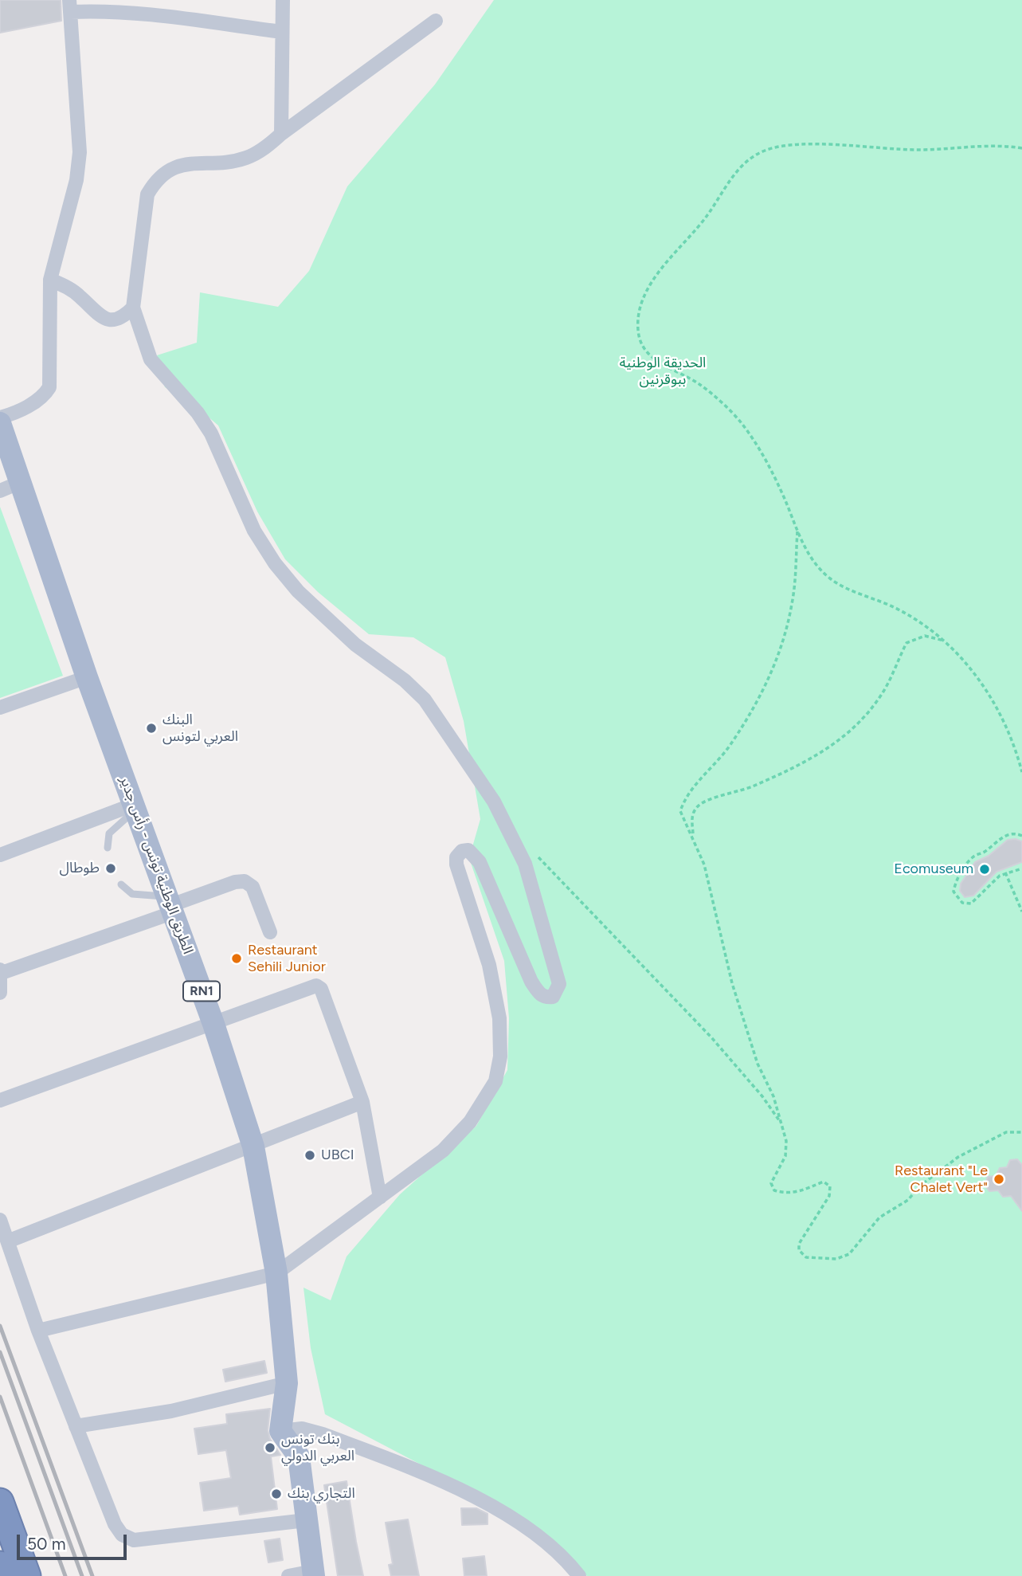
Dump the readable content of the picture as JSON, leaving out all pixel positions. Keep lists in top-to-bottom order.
{
  "streets": {
    "main road": ["الطريق الوطنية تونس - رأس جدير", "RN1"]
  },
  "parks": ["الحديقة الوطنية ببوقرنين"],
  "places": [
    "البنك العربي لتونس",
    "طوطال",
    "Ecomuseum",
    "Restaurant Sehili Junior",
    "UBCI",
    "Restaurant \"Le Chalet Vert\"",
    "بنك تونس العربي الدولي",
    "التجاري بنك"
  ],
  "scale_bar": "50 m"
}
